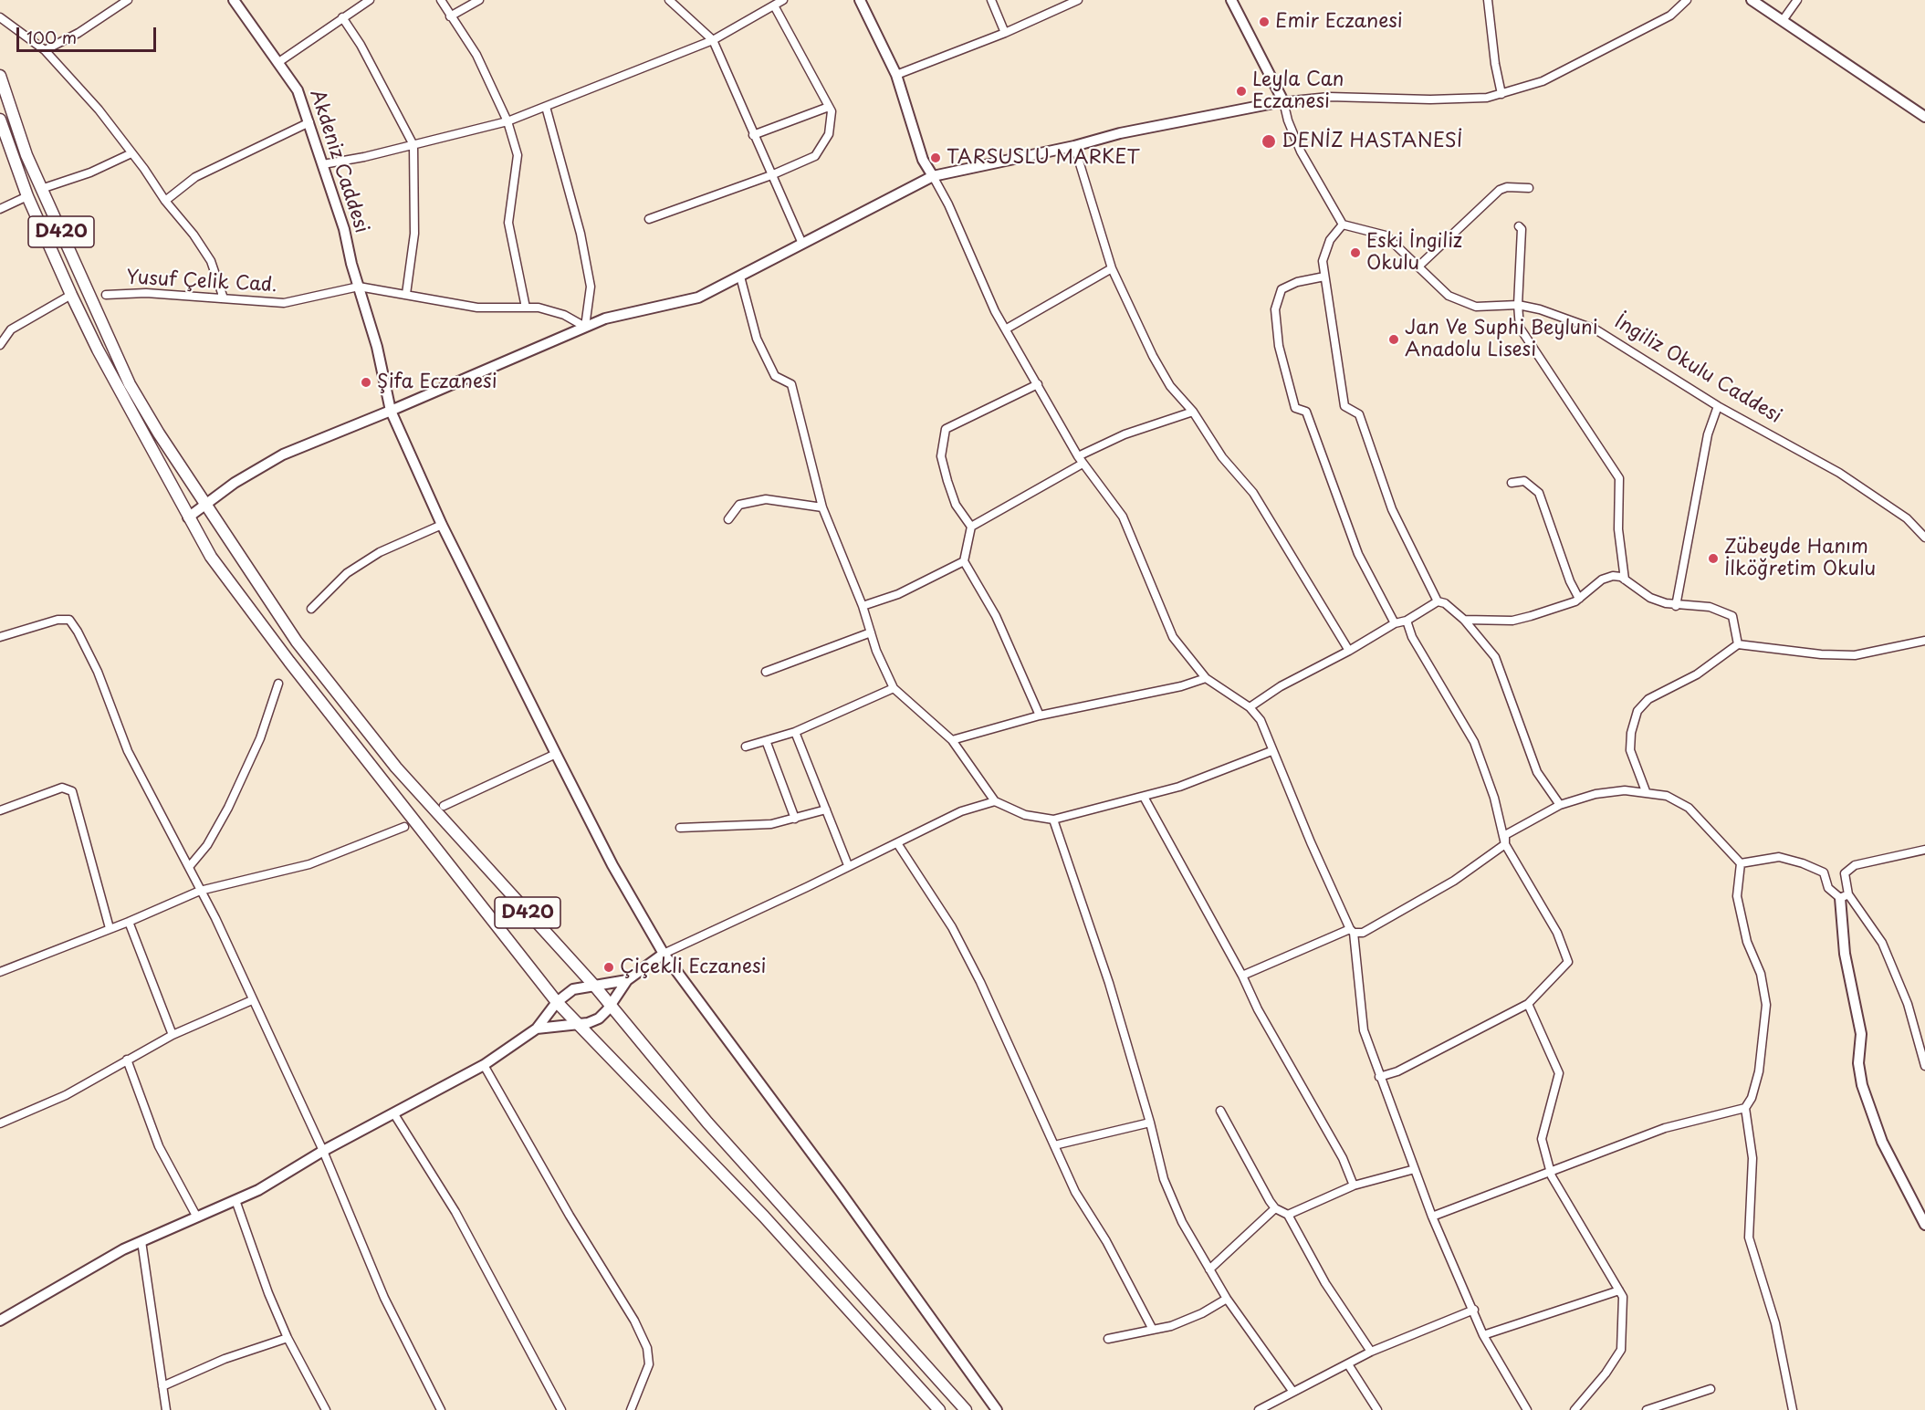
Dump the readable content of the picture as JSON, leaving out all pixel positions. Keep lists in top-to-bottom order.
{
  "streets": {
    "main road": ["Akdeniz Caddesi", "D420"],
    "street": ["Yusuf Çelik Cad.", "İngiliz Okulu Caddesi"]
  },
  "crossings": [
    ["Akdeniz Caddesi", "Yusuf Çelik Cad."]
  ],
  "places": [
    "Emir Eczanesi",
    "Leyla Can Eczanesi",
    "DENİZ HASTANESİ",
    "TARSUSLU MARKET",
    "Eski İngiliz Okulu",
    "Jan Ve Suphi Beyluni Anadolu Lisesi",
    "Şifa Eczanesi",
    "Zübeyde Hanım İlköğretim Okulu",
    "Çiçekli Eczanesi"
  ],
  "scale_bar": "100 m"
}
